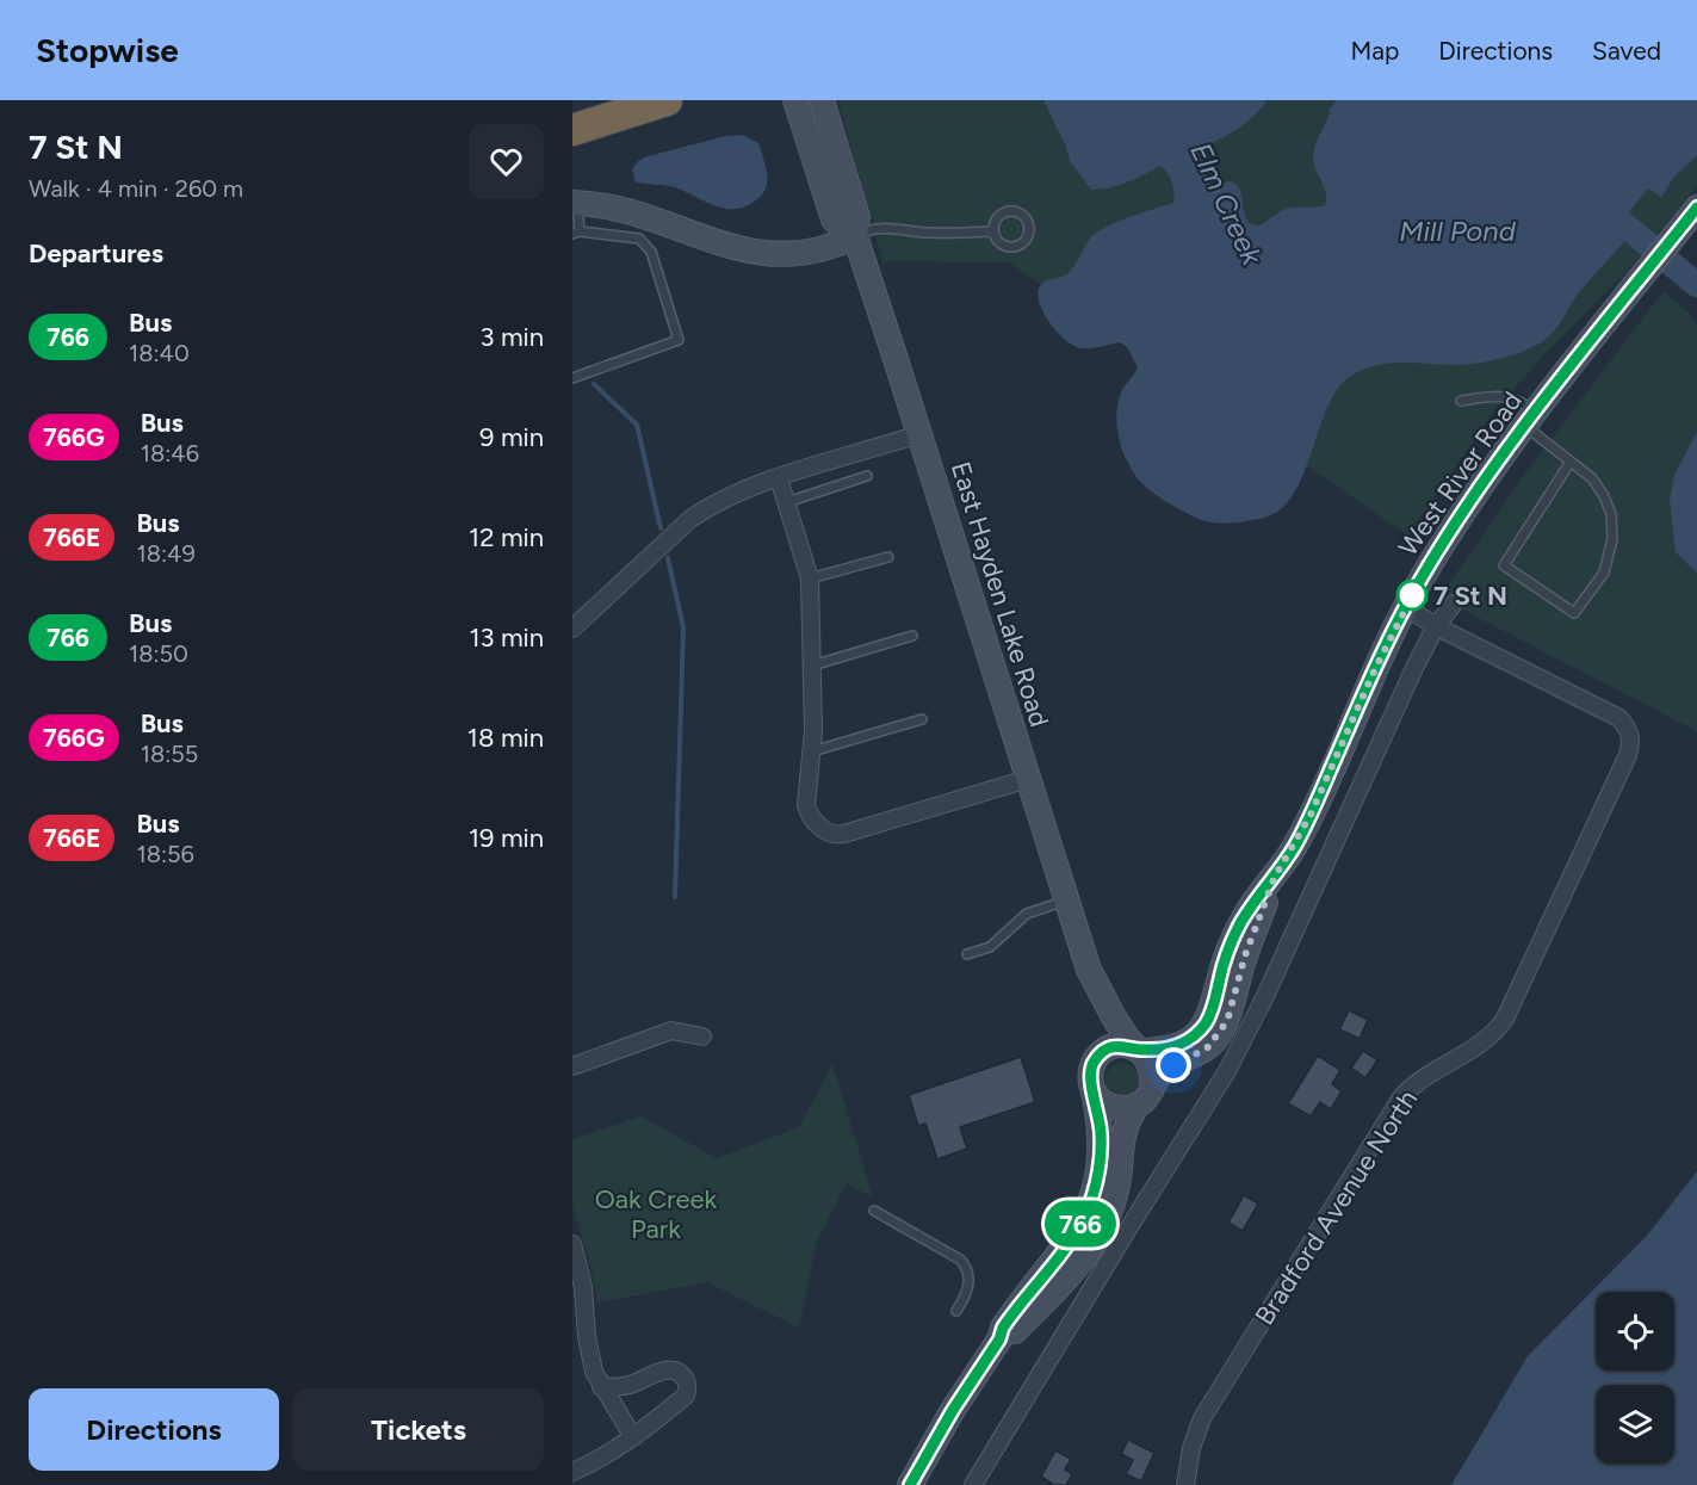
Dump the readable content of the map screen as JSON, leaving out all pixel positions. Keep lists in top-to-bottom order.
{
  "streets": {
    "main road": ["West River Road", "East Hayden Lake Road"],
    "street": ["Bradford Avenue North"]
  },
  "crossings": [
    ["West River Road", "East Hayden Lake Road"]
  ],
  "water": ["Elm Creek", "Mill Pond"],
  "parks": ["Oak Creek Park"],
  "places": ["7 St N"],
  "lines": ["bus line 766"],
  "page": {
    "header": "Stopwise",
    "nav": ["Map", "Directions", "Saved"],
    "heading": [
      ["7 St N", "Walk · 4 min · 260 m"],
      "Departures"
    ],
    "on_map": "766",
    "list": [
      {
        "mark": "766",
        "name": "Bus",
        "note": "18:40",
        "value": "3 min"
      },
      {
        "mark": "766G",
        "name": "Bus",
        "note": "18:46",
        "value": "9 min"
      },
      {
        "mark": "766E",
        "name": "Bus",
        "note": "18:49",
        "value": "12 min"
      },
      {
        "mark": "766",
        "name": "Bus",
        "note": "18:50",
        "value": "13 min"
      },
      {
        "mark": "766G",
        "name": "Bus",
        "note": "18:55",
        "value": "18 min"
      },
      {
        "mark": "766E",
        "name": "Bus",
        "note": "18:56",
        "value": "19 min"
      }
    ],
    "buttons": ["Directions", "Tickets"]
  }
}
